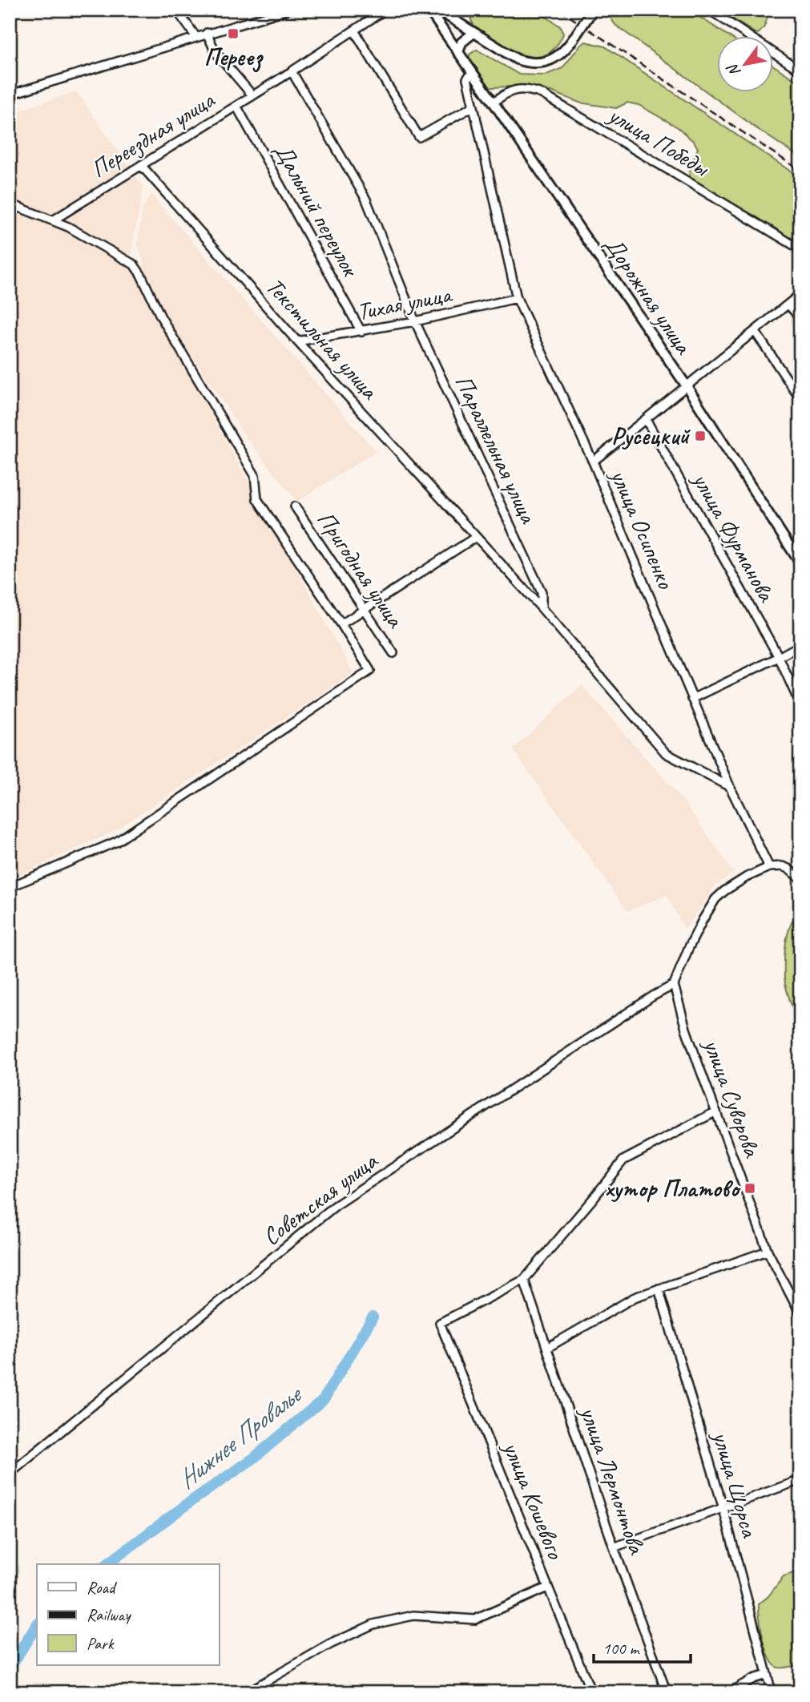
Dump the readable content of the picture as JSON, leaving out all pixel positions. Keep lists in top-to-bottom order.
{
  "streets": {
    "main road": ["Дорожная улица"],
    "street": [
      "Переездная улица",
      "улица Победы",
      "Дальний переулок",
      "Тихая улица",
      "Текстильная улица",
      "Параллельная улица",
      "улица Осипенко",
      "улица Фурманова",
      "Пригодная улица",
      "улица Суворова",
      "Советская улица",
      "улица Лермонтова",
      "улица Щорса",
      "улица Кошевого"
    ]
  },
  "crossings": [
    ["Переездная улица", "Дальний переулок"],
    ["Переездная улица", "Текстильная улица"],
    ["Переездная улица", "Параллельная улица"],
    ["улица Победы", "Дорожная улица"],
    ["Дальний переулок", "Тихая улица"],
    ["Дорожная улица", "улица Осипенко"],
    ["Тихая улица", "Текстильная улица"],
    ["Тихая улица", "Параллельная улица"],
    ["Тихая улица", "улица Осипенко"],
    ["Текстильная улица", "Параллельная улица"],
    ["Параллельная улица", "улица Осипенко"],
    ["улица Суворова", "Советская улица"],
    ["улица Лермонтова", "улица Кошевого"]
  ],
  "water": ["Нижнее Провалье"],
  "places": {
    "transit": ["Переез", "Русецкий", "хутор Платово"]
  },
  "legend": ["Road", "Railway", "Park"],
  "scale_bar": "100 m",
  "north": "bottom left"
}
